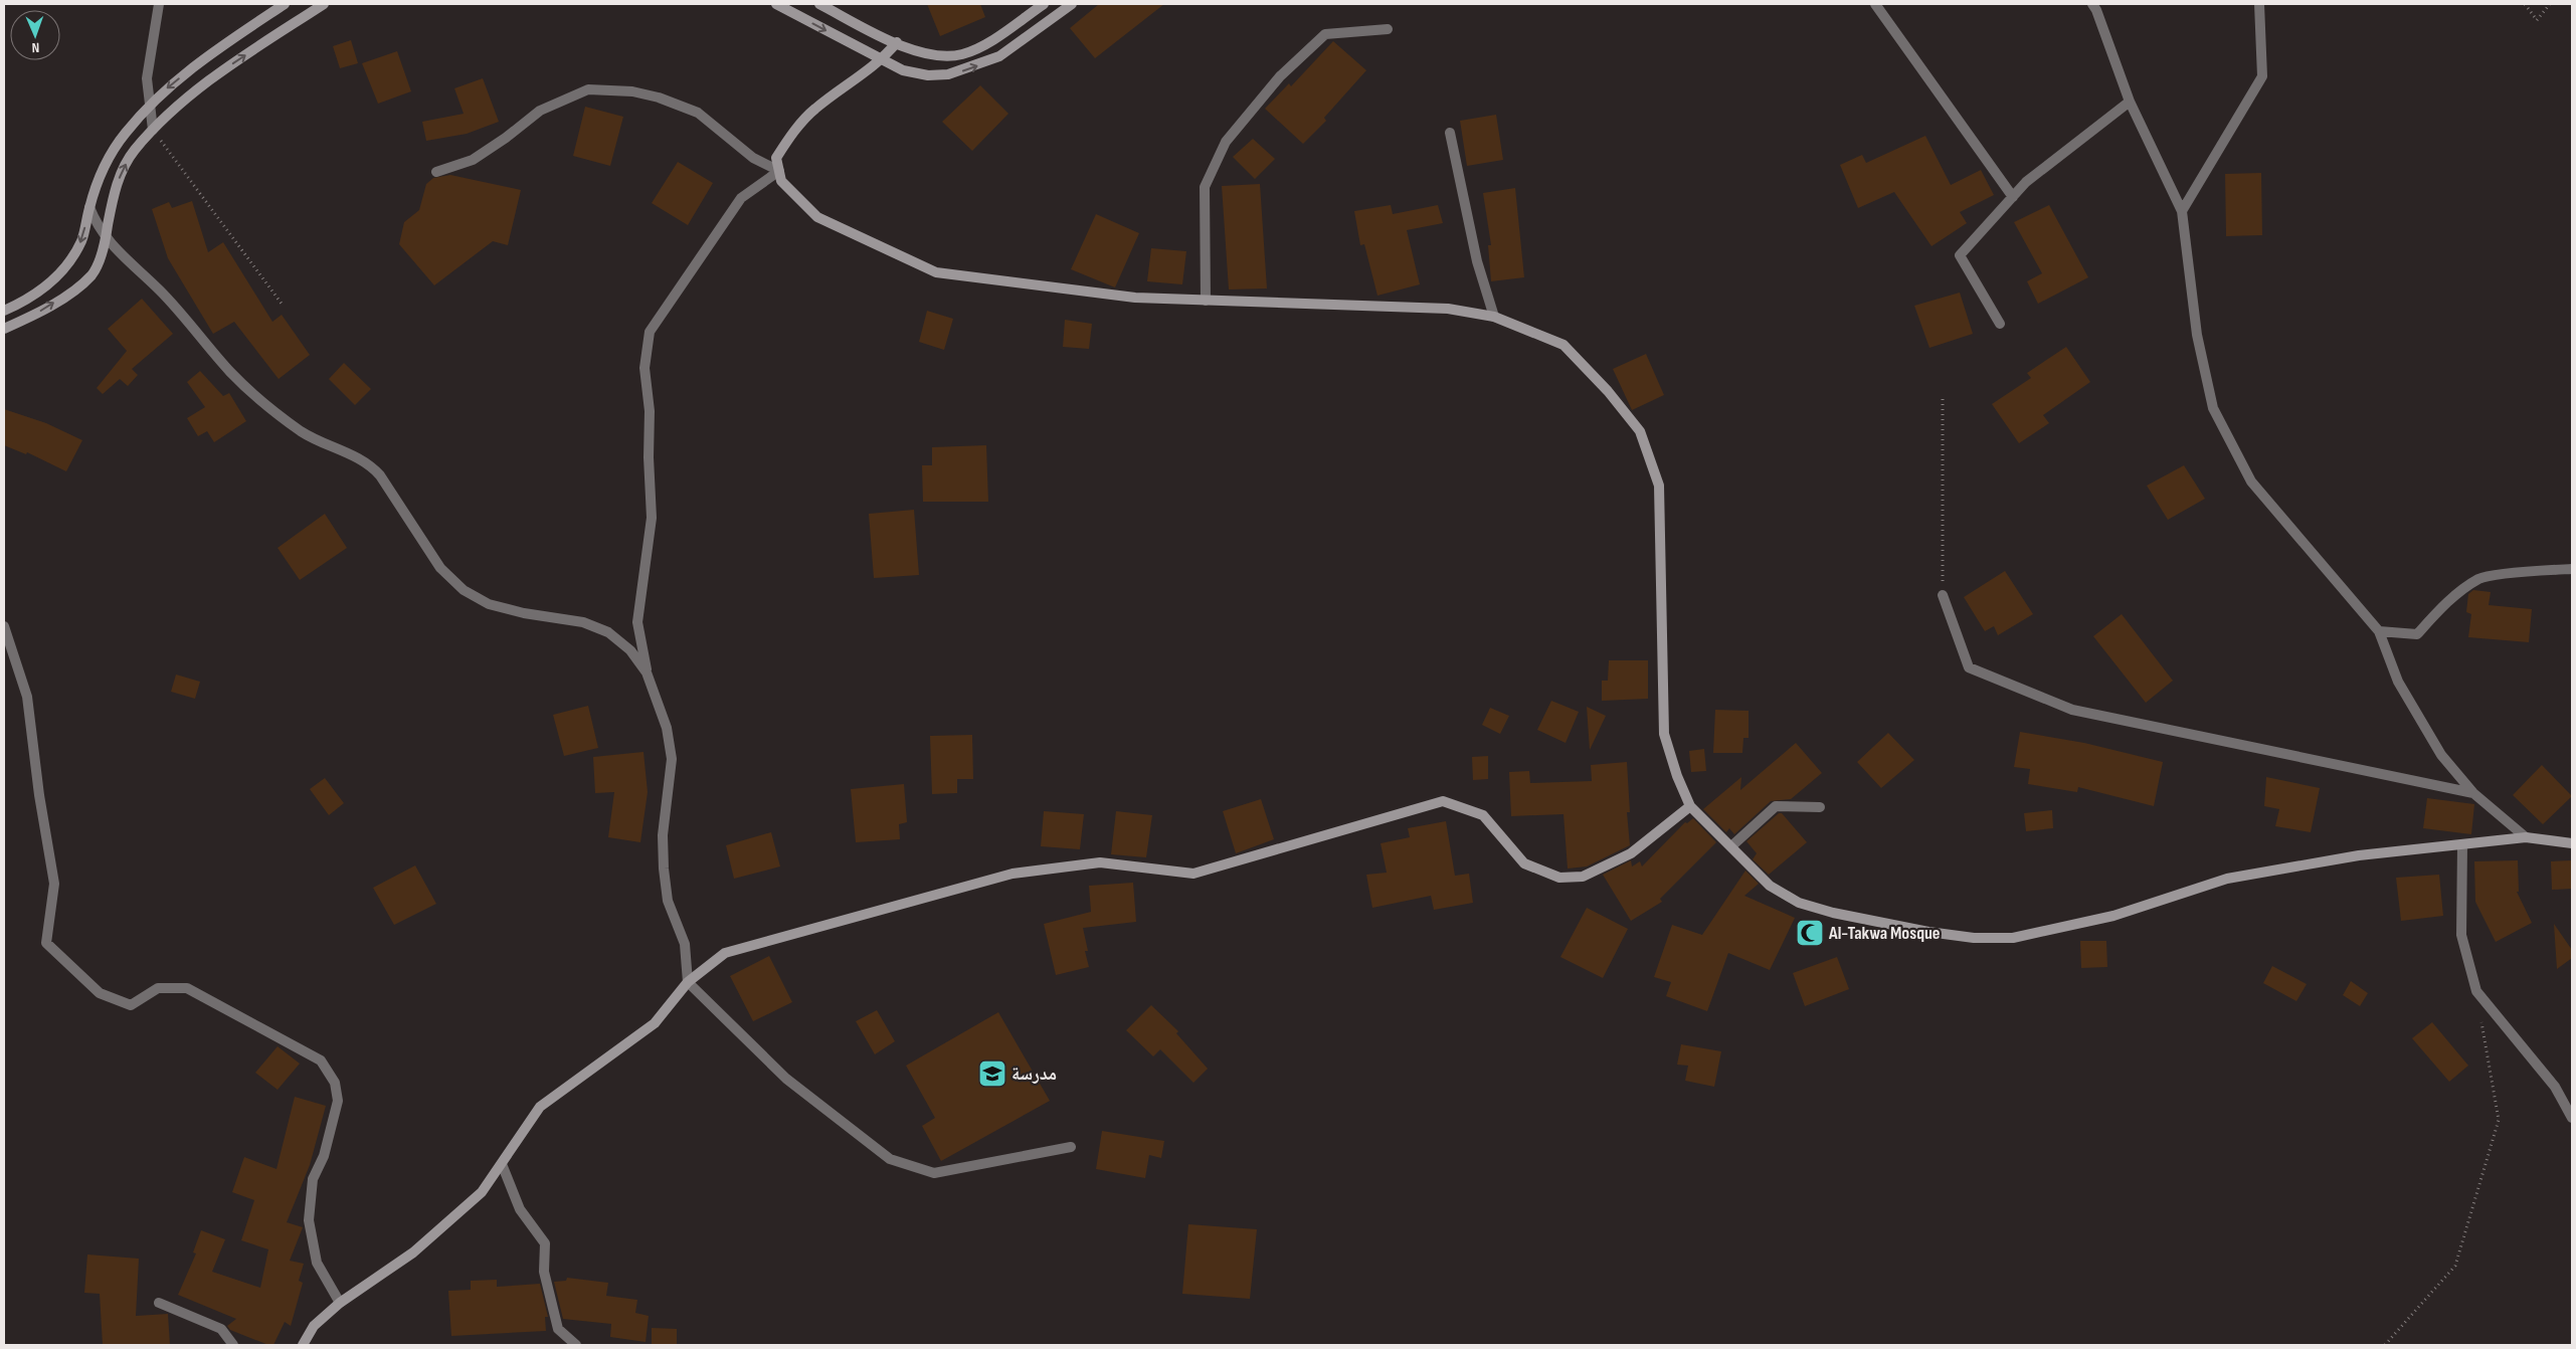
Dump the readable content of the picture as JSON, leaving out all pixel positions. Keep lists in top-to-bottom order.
{
  "places": {
    "mosque": ["Al-Takwa Mosque"],
    "school or university": ["مدرسة"]
  },
  "north": "bottom"
}
